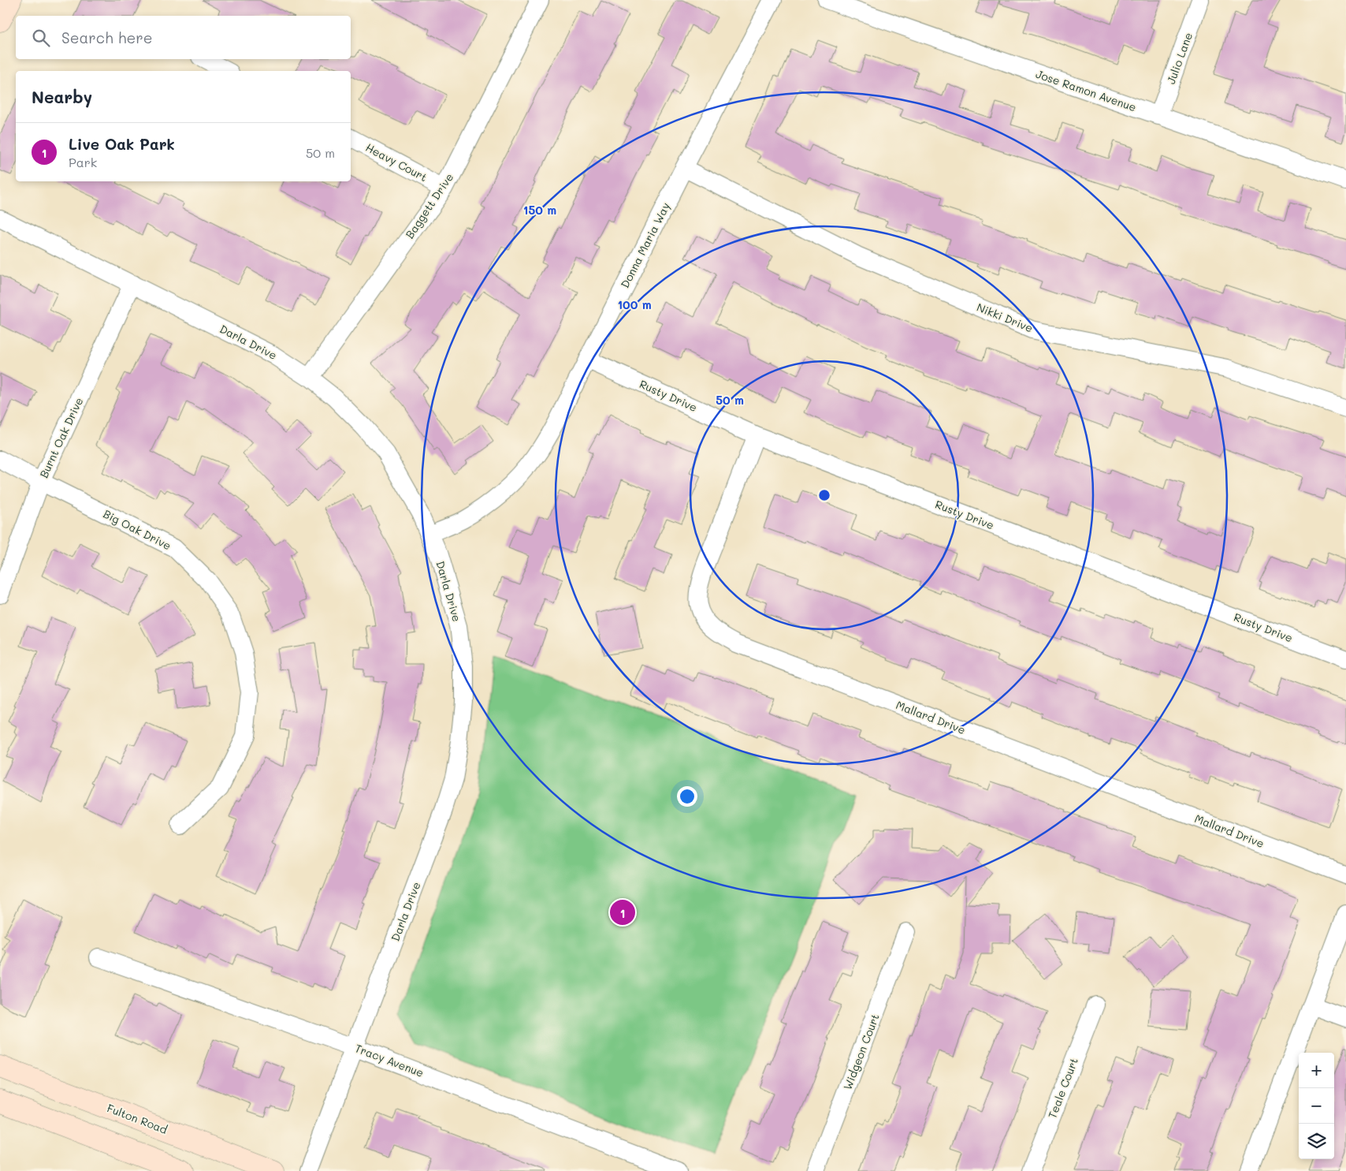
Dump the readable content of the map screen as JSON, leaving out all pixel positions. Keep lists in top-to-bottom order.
{
  "streets": {
    "main road": ["Fulton Road"],
    "street": [
      "Julio Lane",
      "Jose Ramon Avenue",
      "Heavy Court",
      "Baggett Drive",
      "Donna Maria Way",
      "Nikki Drive",
      "Darla Drive",
      "Rusty Drive",
      "Burnt Oak Drive",
      "Big Oak Drive",
      "Mallard Drive",
      "Widgeon Court",
      "Tracy Avenue",
      "Teale Court"
    ]
  },
  "crossings": [
    ["Julio Lane", "Jose Ramon Avenue"],
    ["Heavy Court", "Baggett Drive"],
    ["Baggett Drive", "Darla Drive"],
    ["Donna Maria Way", "Nikki Drive"],
    ["Donna Maria Way", "Darla Drive"],
    ["Donna Maria Way", "Rusty Drive"],
    ["Darla Drive", "Burnt Oak Drive"],
    ["Darla Drive", "Tracy Avenue"],
    ["Rusty Drive", "Mallard Drive"],
    ["Burnt Oak Drive", "Big Oak Drive"]
  ],
  "page": {
    "search": "Search here",
    "heading": "Nearby",
    "list": [
      {
        "mark": "1",
        "name": "Live Oak Park",
        "note": "Park",
        "value": "50 m"
      }
    ],
    "pins": "1",
    "map_buttons": ["+", "−"]
  },
  "rings": ["150 m", "100 m", "50 m"]
}
